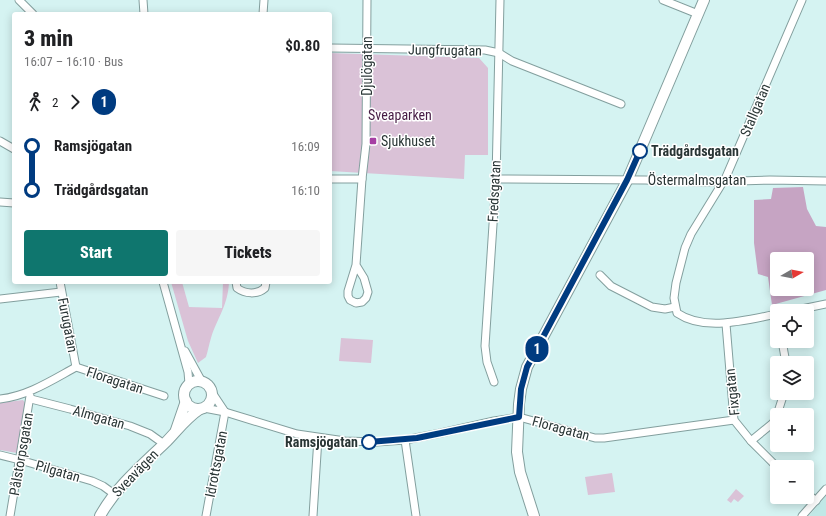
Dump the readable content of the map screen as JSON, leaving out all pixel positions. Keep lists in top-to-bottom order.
{
  "streets": {
    "street": [
      "Jungfrugatan",
      "Djulögatan",
      "Stallgatan",
      "Östermalmsgatan",
      "Fredsgatan",
      "Furugatan",
      "Floragatan",
      "Fixgatan",
      "Almgatan",
      "Pålstorpsgatan",
      "Idrottsgatan",
      "Pilgatan",
      "Sveavägen"
    ]
  },
  "crossings": [
    ["Jungfrugatan", "Djulögatan"],
    ["Jungfrugatan", "Fredsgatan"],
    ["Stallgatan", "Östermalmsgatan"],
    ["Östermalmsgatan", "Fredsgatan"],
    ["Furugatan", "Floragatan"],
    ["Floragatan", "Fixgatan"],
    ["Floragatan", "Almgatan"],
    ["Floragatan", "Pålstorpsgatan"],
    ["Floragatan", "Idrottsgatan"],
    ["Floragatan", "Sveavägen"],
    ["Almgatan", "Pålstorpsgatan"],
    ["Almgatan", "Sveavägen"],
    ["Pålstorpsgatan", "Pilgatan"],
    ["Pilgatan", "Sveavägen"]
  ],
  "parks": ["Sveaparken"],
  "places": {
    "transit": ["Sjukhuset"],
    "other": ["Trädgårdsgatan", "Ramsjögatan"]
  },
  "lines": ["bus line 1"],
  "north": "right",
  "page": {
    "on_map": "1",
    "heading": ["3 min", "16:07 – 16:10 · Bus", "$0.80"],
    "legs": ["2", "1"],
    "list": [
      {
        "name": "Ramsjögatan",
        "value": "16:09"
      },
      {
        "name": "Trädgårdsgatan",
        "value": "16:10"
      }
    ],
    "buttons": ["Start", "Tickets"],
    "map_buttons": ["+", "−"]
  }
}
